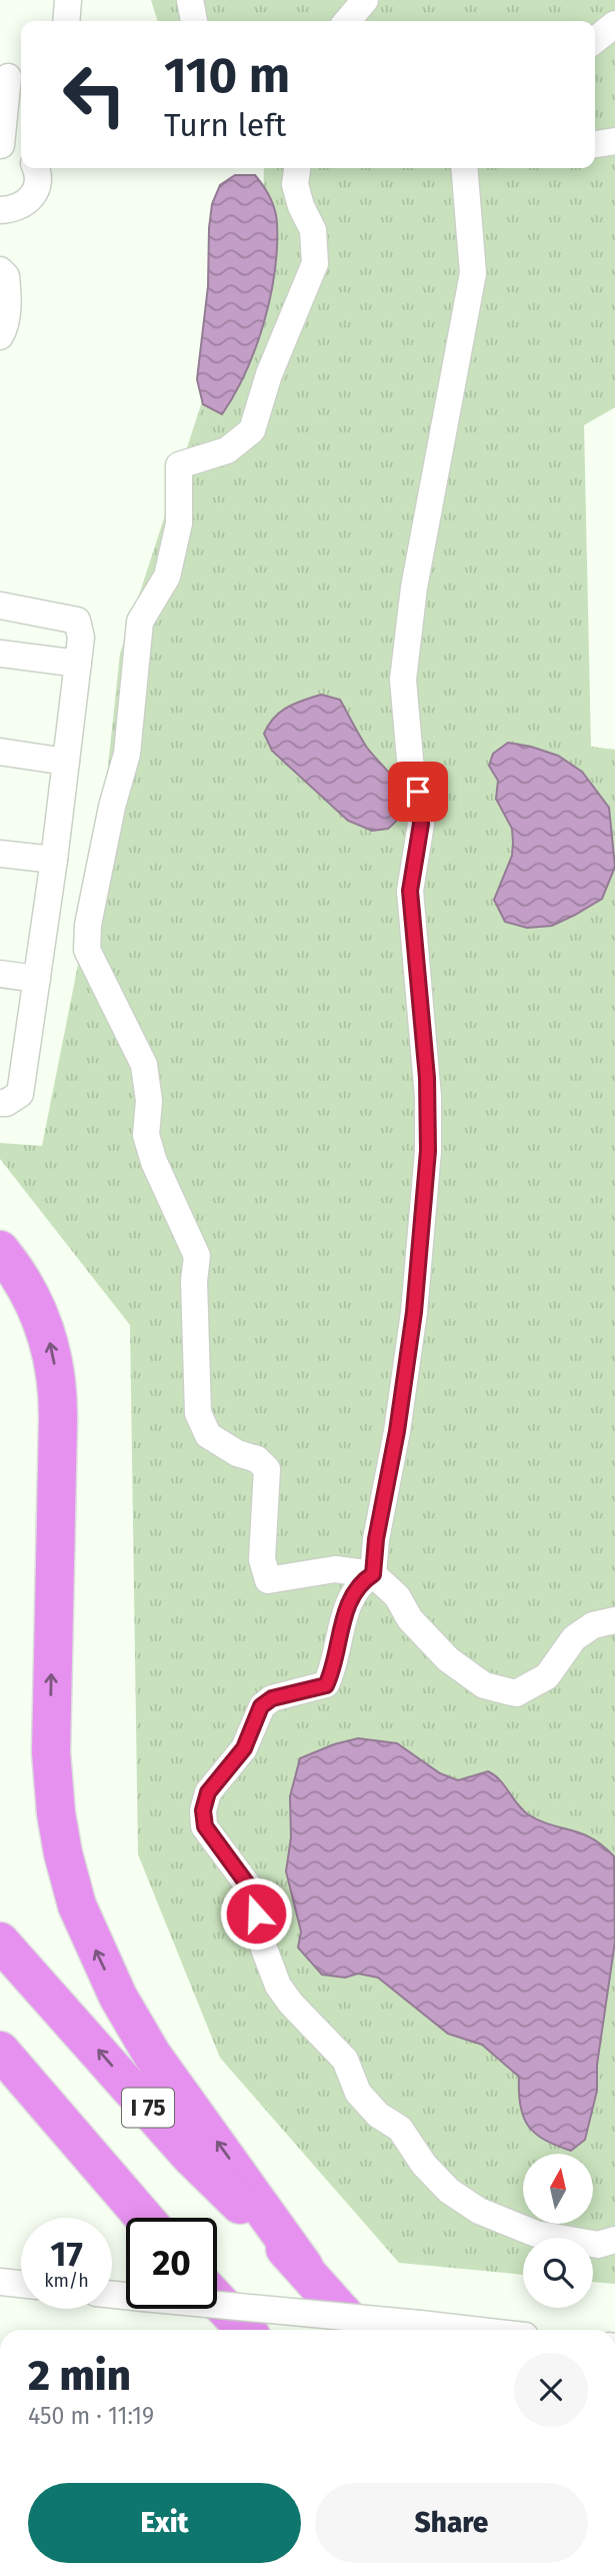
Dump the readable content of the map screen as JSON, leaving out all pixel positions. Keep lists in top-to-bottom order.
{
  "streets": {
    "highway": ["I 75"]
  },
  "north": "top",
  "page": {
    "turn": ["110 m", "Turn left"],
    "speed": "17 km/h",
    "limit": "20",
    "heading": ["2 min", "450 m · 11:19"],
    "buttons": ["Exit", "Share"]
  }
}
